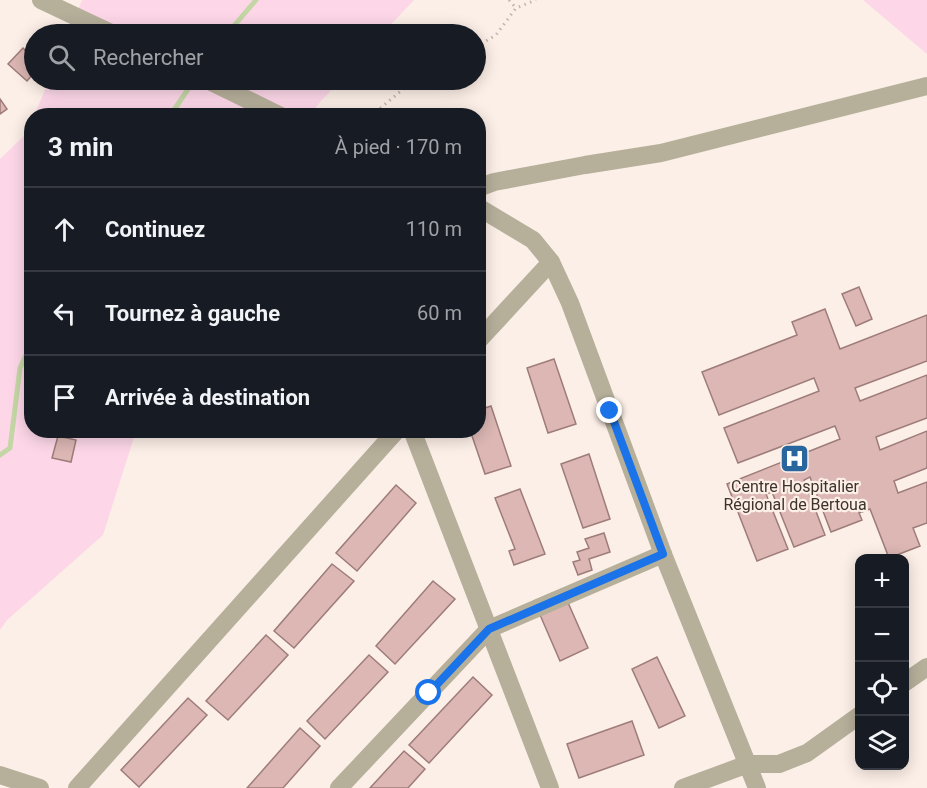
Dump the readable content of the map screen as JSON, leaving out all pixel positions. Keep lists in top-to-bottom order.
{
  "places": {
    "hospital": ["Centre Hospitalier Régional de Bertoua"]
  },
  "page": {
    "search": "Rechercher",
    "heading": ["3 min", "À pied · 170 m"],
    "list": [
      ["Continuez", "110 m"],
      ["Tournez à gauche", "60 m"],
      "Arrivée à destination"
    ],
    "map_buttons": ["+", "−"]
  }
}
